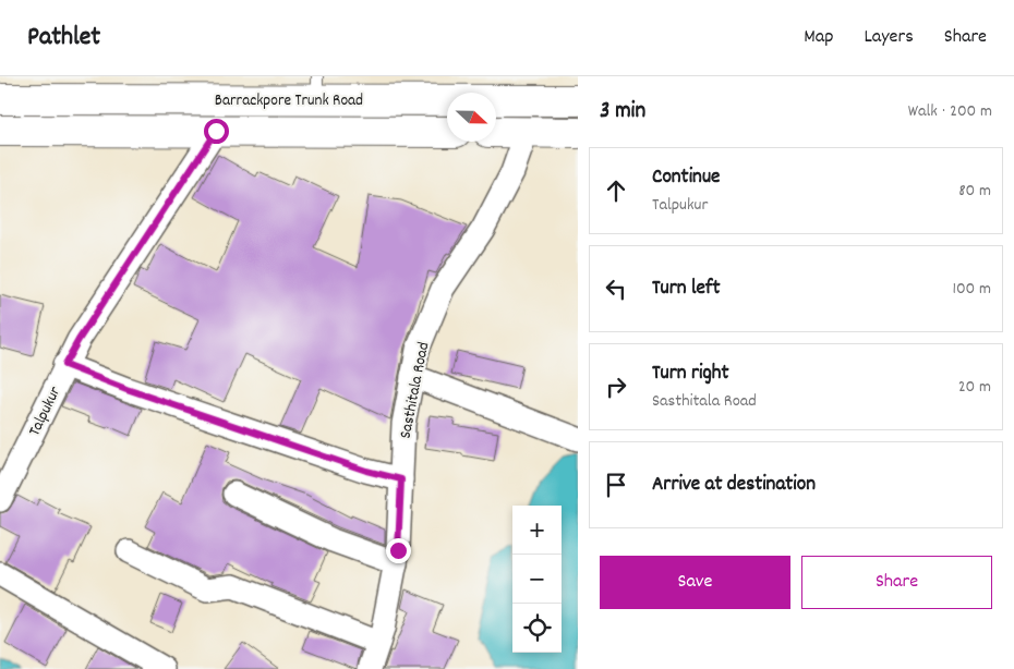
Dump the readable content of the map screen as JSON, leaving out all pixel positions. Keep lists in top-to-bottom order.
{
  "streets": {
    "main road": ["Barrackpore Trunk Road"],
    "street": ["Sasthitala Road", "Talpukur"]
  },
  "crossings": [
    ["Barrackpore Trunk Road", "Talpukur"]
  ],
  "north": "right",
  "page": {
    "header": "Pathlet",
    "nav": ["Map", "Layers", "Share"],
    "heading": ["3 min", "Walk · 200 m"],
    "list": [
      ["Continue", "Talpukur", "80 m"],
      ["Turn left", "100 m"],
      ["Turn right", "Sasthitala Road", "20 m"],
      "Arrive at destination"
    ],
    "map_buttons": ["+", "−"],
    "buttons": ["Save", "Share"]
  }
}
